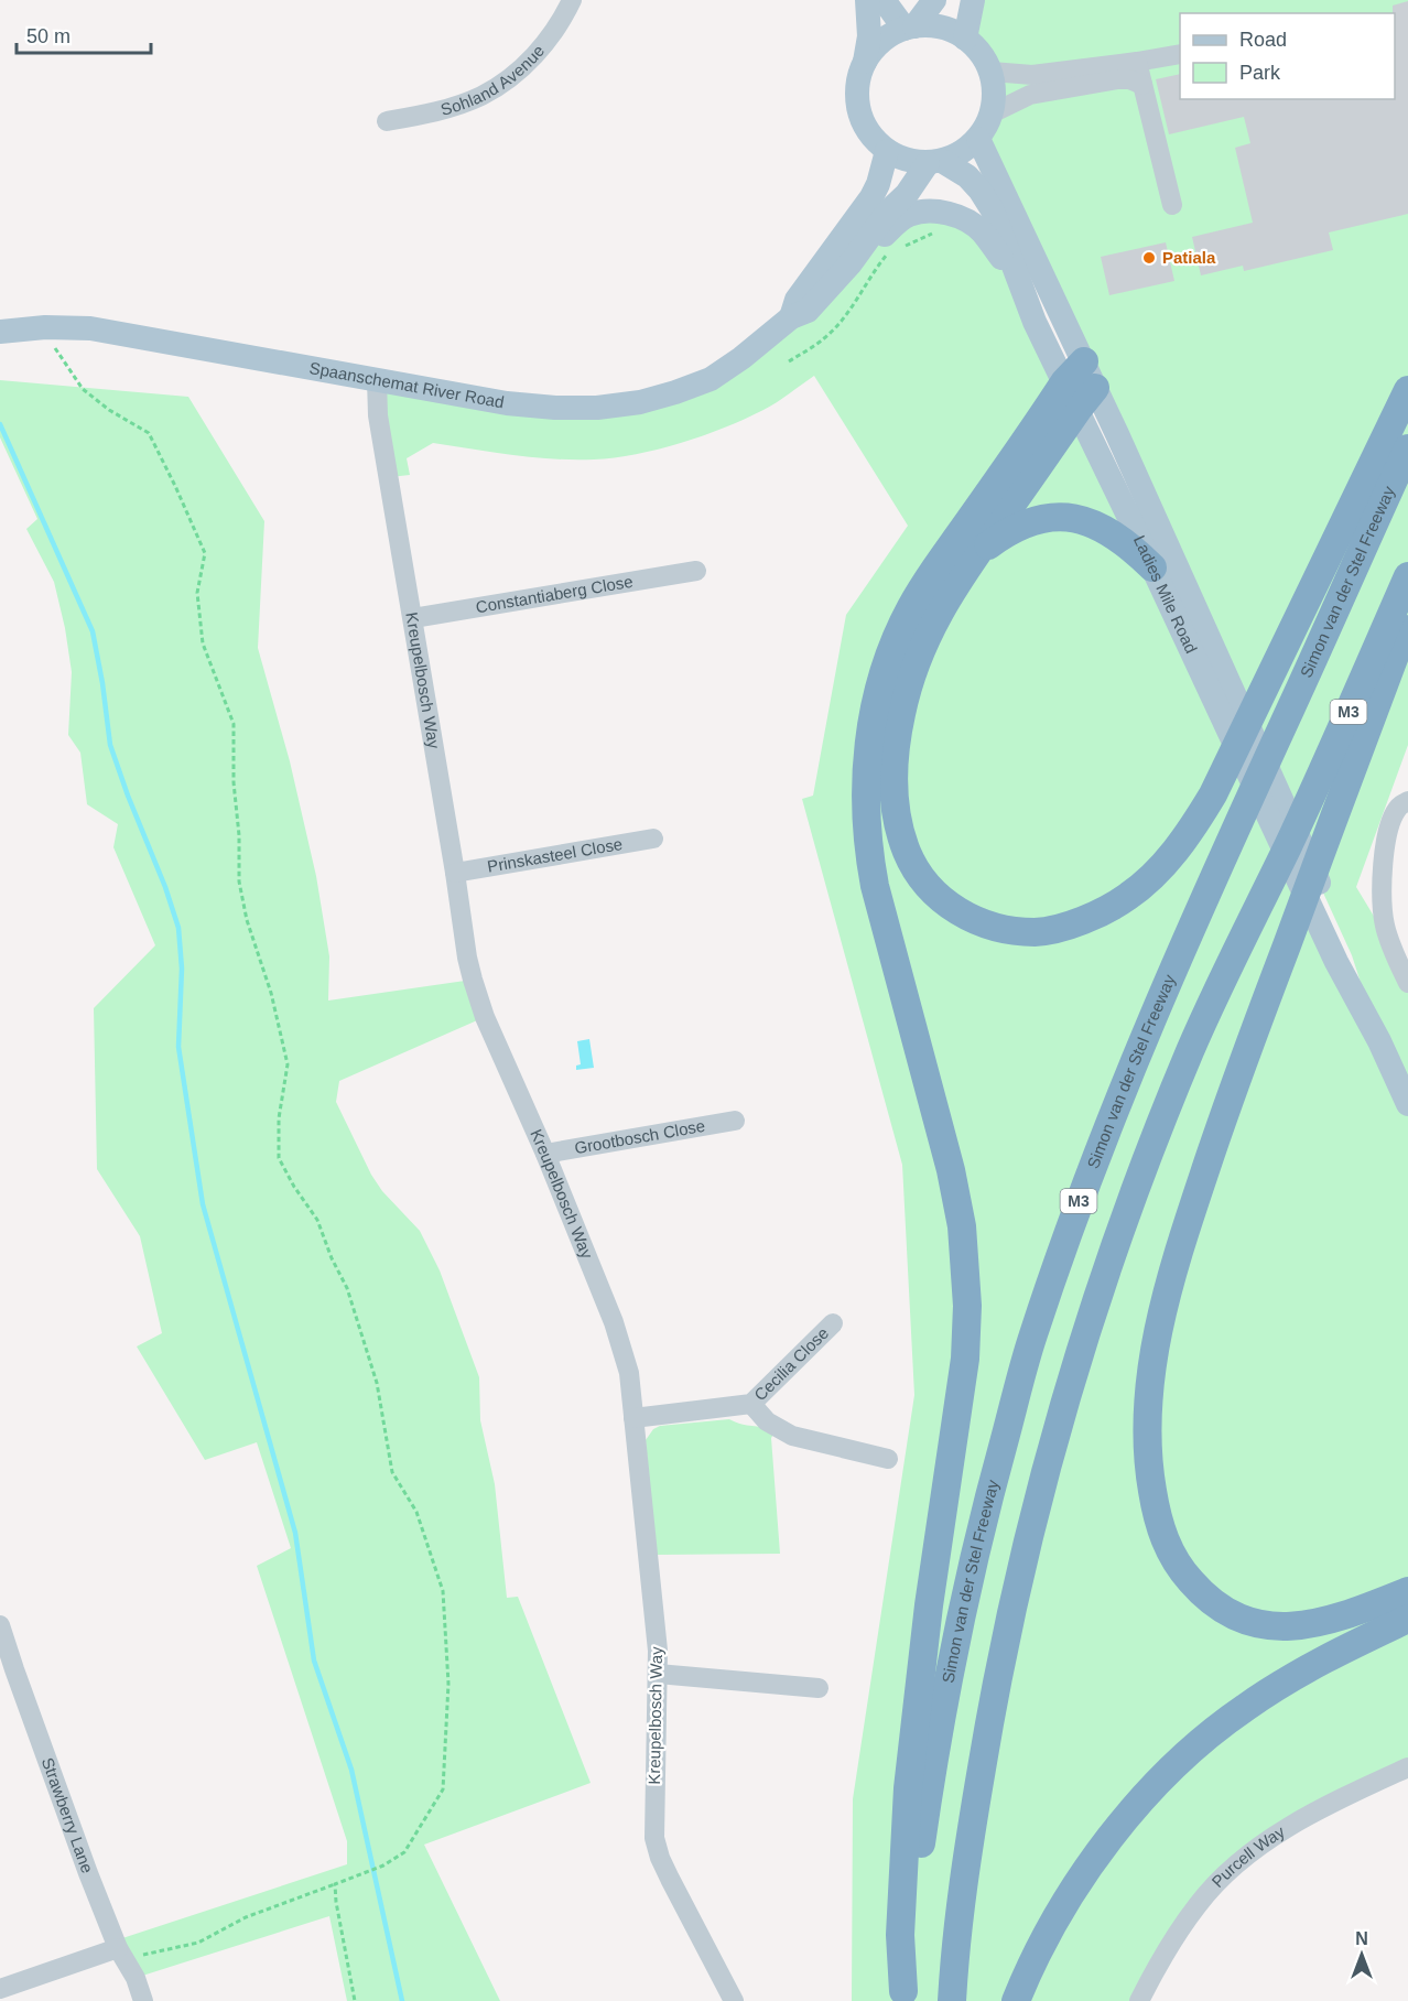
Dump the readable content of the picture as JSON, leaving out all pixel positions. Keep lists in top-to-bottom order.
{
  "streets": {
    "highway": ["Simon van der Stel Freeway", "M3"],
    "main road": ["Spaanschemat River Road", "Ladies Mile Road"],
    "street": [
      "Sohland Avenue",
      "Constantiaberg Close",
      "Kreupelbosch Way",
      "Prinskasteel Close",
      "Grootbosch Close",
      "Cecilia Close",
      "Strawberry Lane",
      "Purcell Way"
    ]
  },
  "crossings": [
    ["Spaanschemat River Road", "Ladies Mile Road"],
    ["Spaanschemat River Road", "Kreupelbosch Way"],
    ["Constantiaberg Close", "Kreupelbosch Way"],
    ["Kreupelbosch Way", "Prinskasteel Close"],
    ["Kreupelbosch Way", "Grootbosch Close"],
    ["Kreupelbosch Way", "Cecilia Close"]
  ],
  "places": ["Patiala"],
  "legend": ["Road", "Park"],
  "scale_bar": "50 m",
  "north": "top"
}
